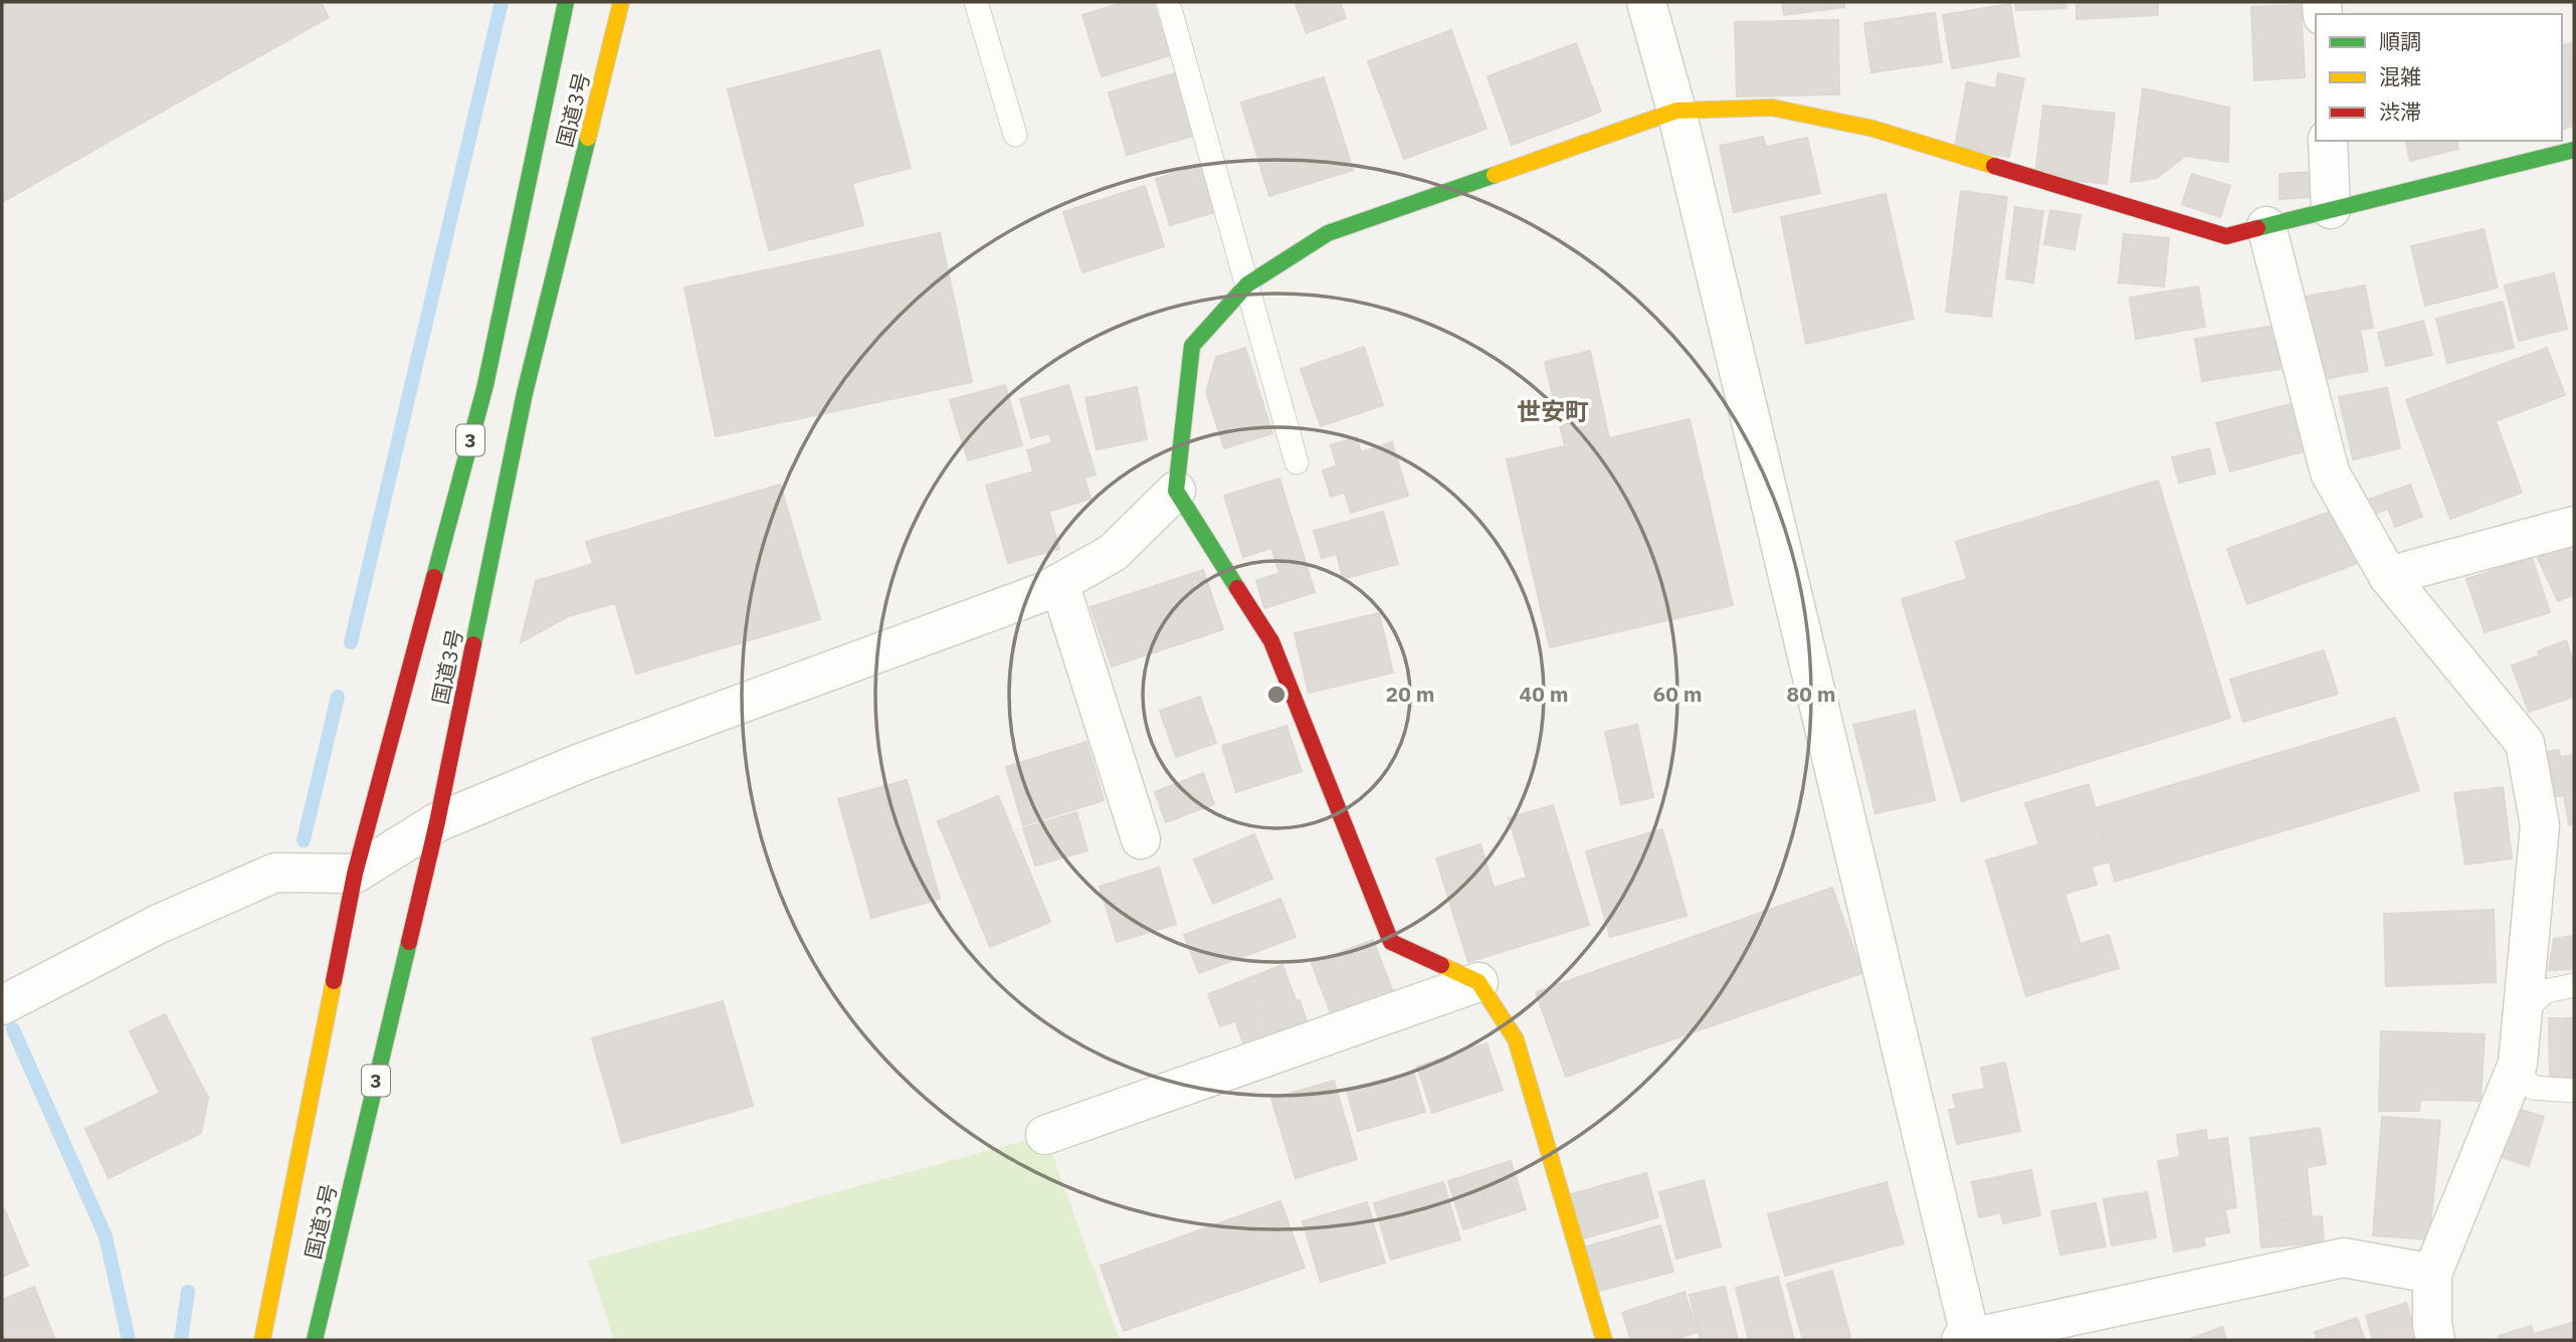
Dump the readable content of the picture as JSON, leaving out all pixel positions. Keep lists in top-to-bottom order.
{
  "streets": {
    "main road": ["国道3号", "3"]
  },
  "districts": ["世安町"],
  "legend": ["順調", "混雑", "渋滞"],
  "rings": [
    "20 m",
    "40 m",
    "60 m",
    "80 m"
  ]
}
